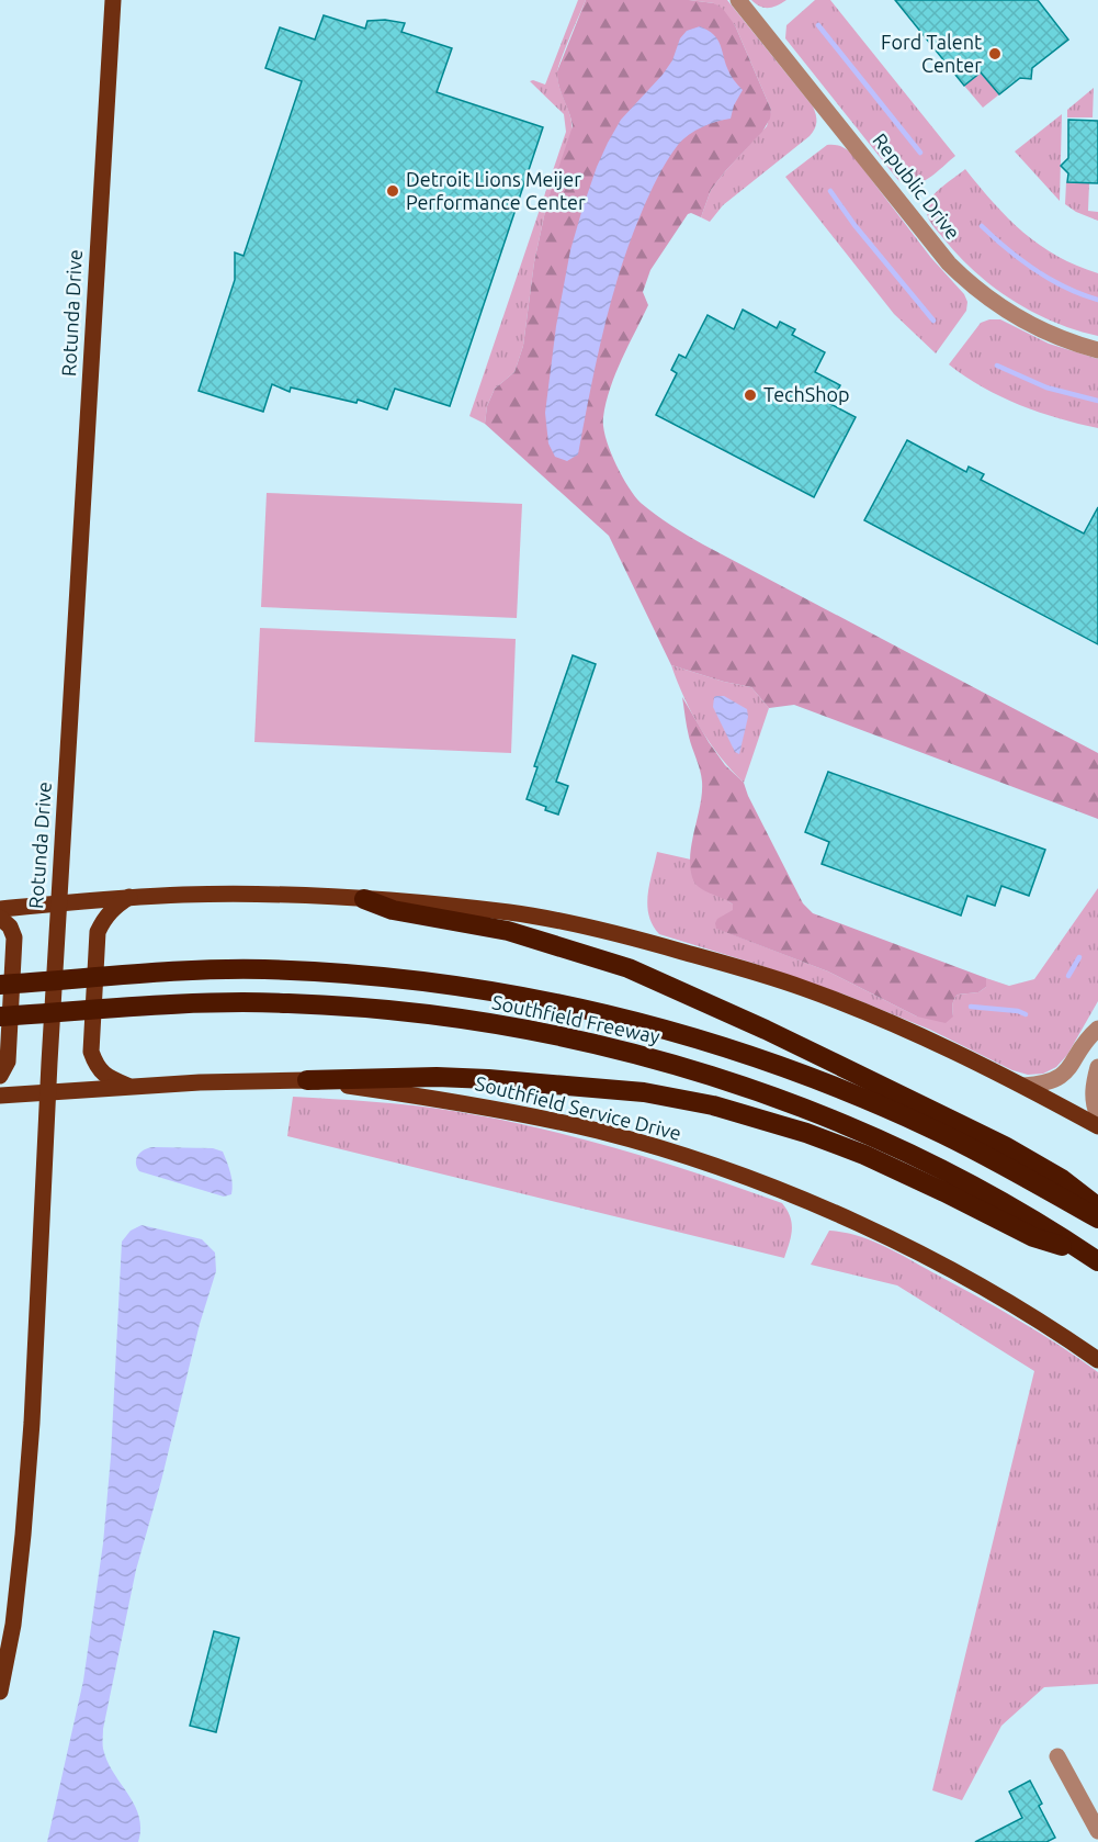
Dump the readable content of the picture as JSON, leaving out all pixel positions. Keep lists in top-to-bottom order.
{
  "streets": {
    "highway": ["Southfield Freeway"],
    "main road": ["Rotunda Drive", "Southfield Service Drive"],
    "street": ["Republic Drive"]
  },
  "crossings": [
    ["Rotunda Drive", "Southfield Service Drive"]
  ],
  "places": ["Ford Talent Center", "Detroit Lions Meijer Performance Center", "TechShop"]
}
